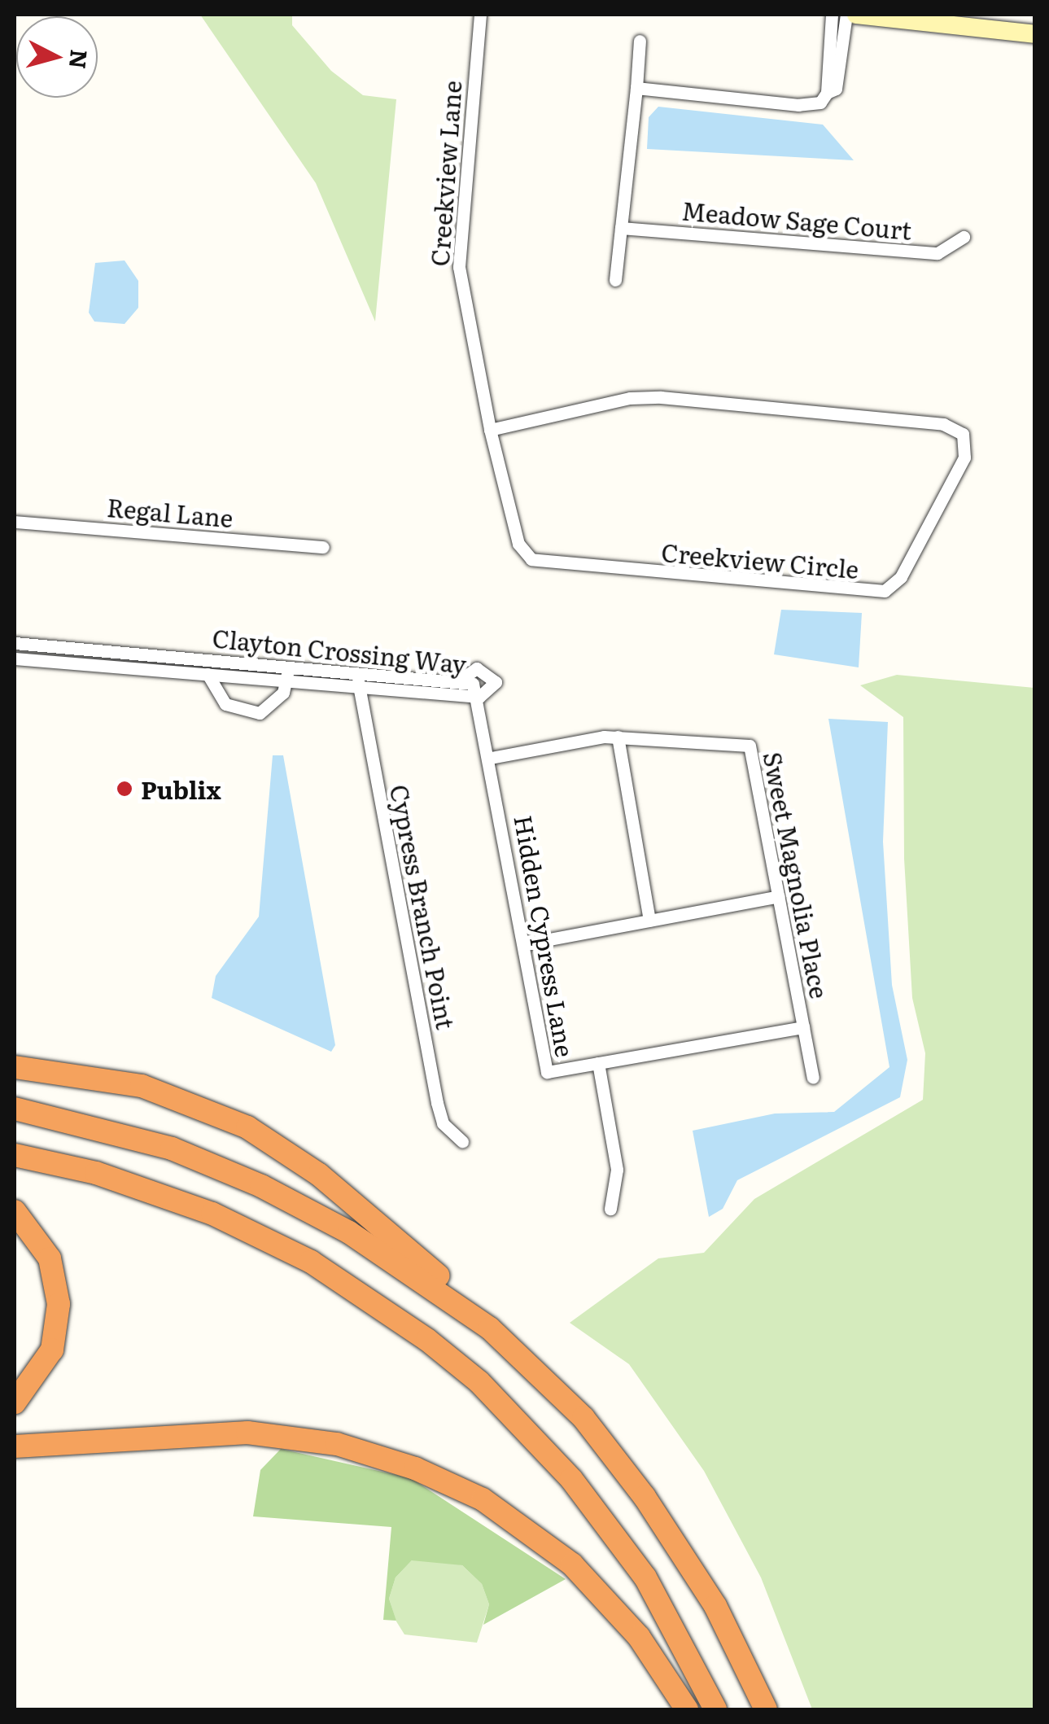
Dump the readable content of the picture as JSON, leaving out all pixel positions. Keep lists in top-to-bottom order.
{
  "streets": {
    "street": [
      "Creekview Lane",
      "Meadow Sage Court",
      "Regal Lane",
      "Creekview Circle",
      "Clayton Crossing Way",
      "Sweet Magnolia Place",
      "Cypress Branch Point",
      "Hidden Cypress Lane"
    ]
  },
  "crossings": [
    ["Creekview Lane", "Creekview Circle"],
    ["Clayton Crossing Way", "Cypress Branch Point"],
    ["Clayton Crossing Way", "Hidden Cypress Lane"],
    ["Sweet Magnolia Place", "Hidden Cypress Lane"]
  ],
  "places": ["Publix"],
  "north": "right"
}
